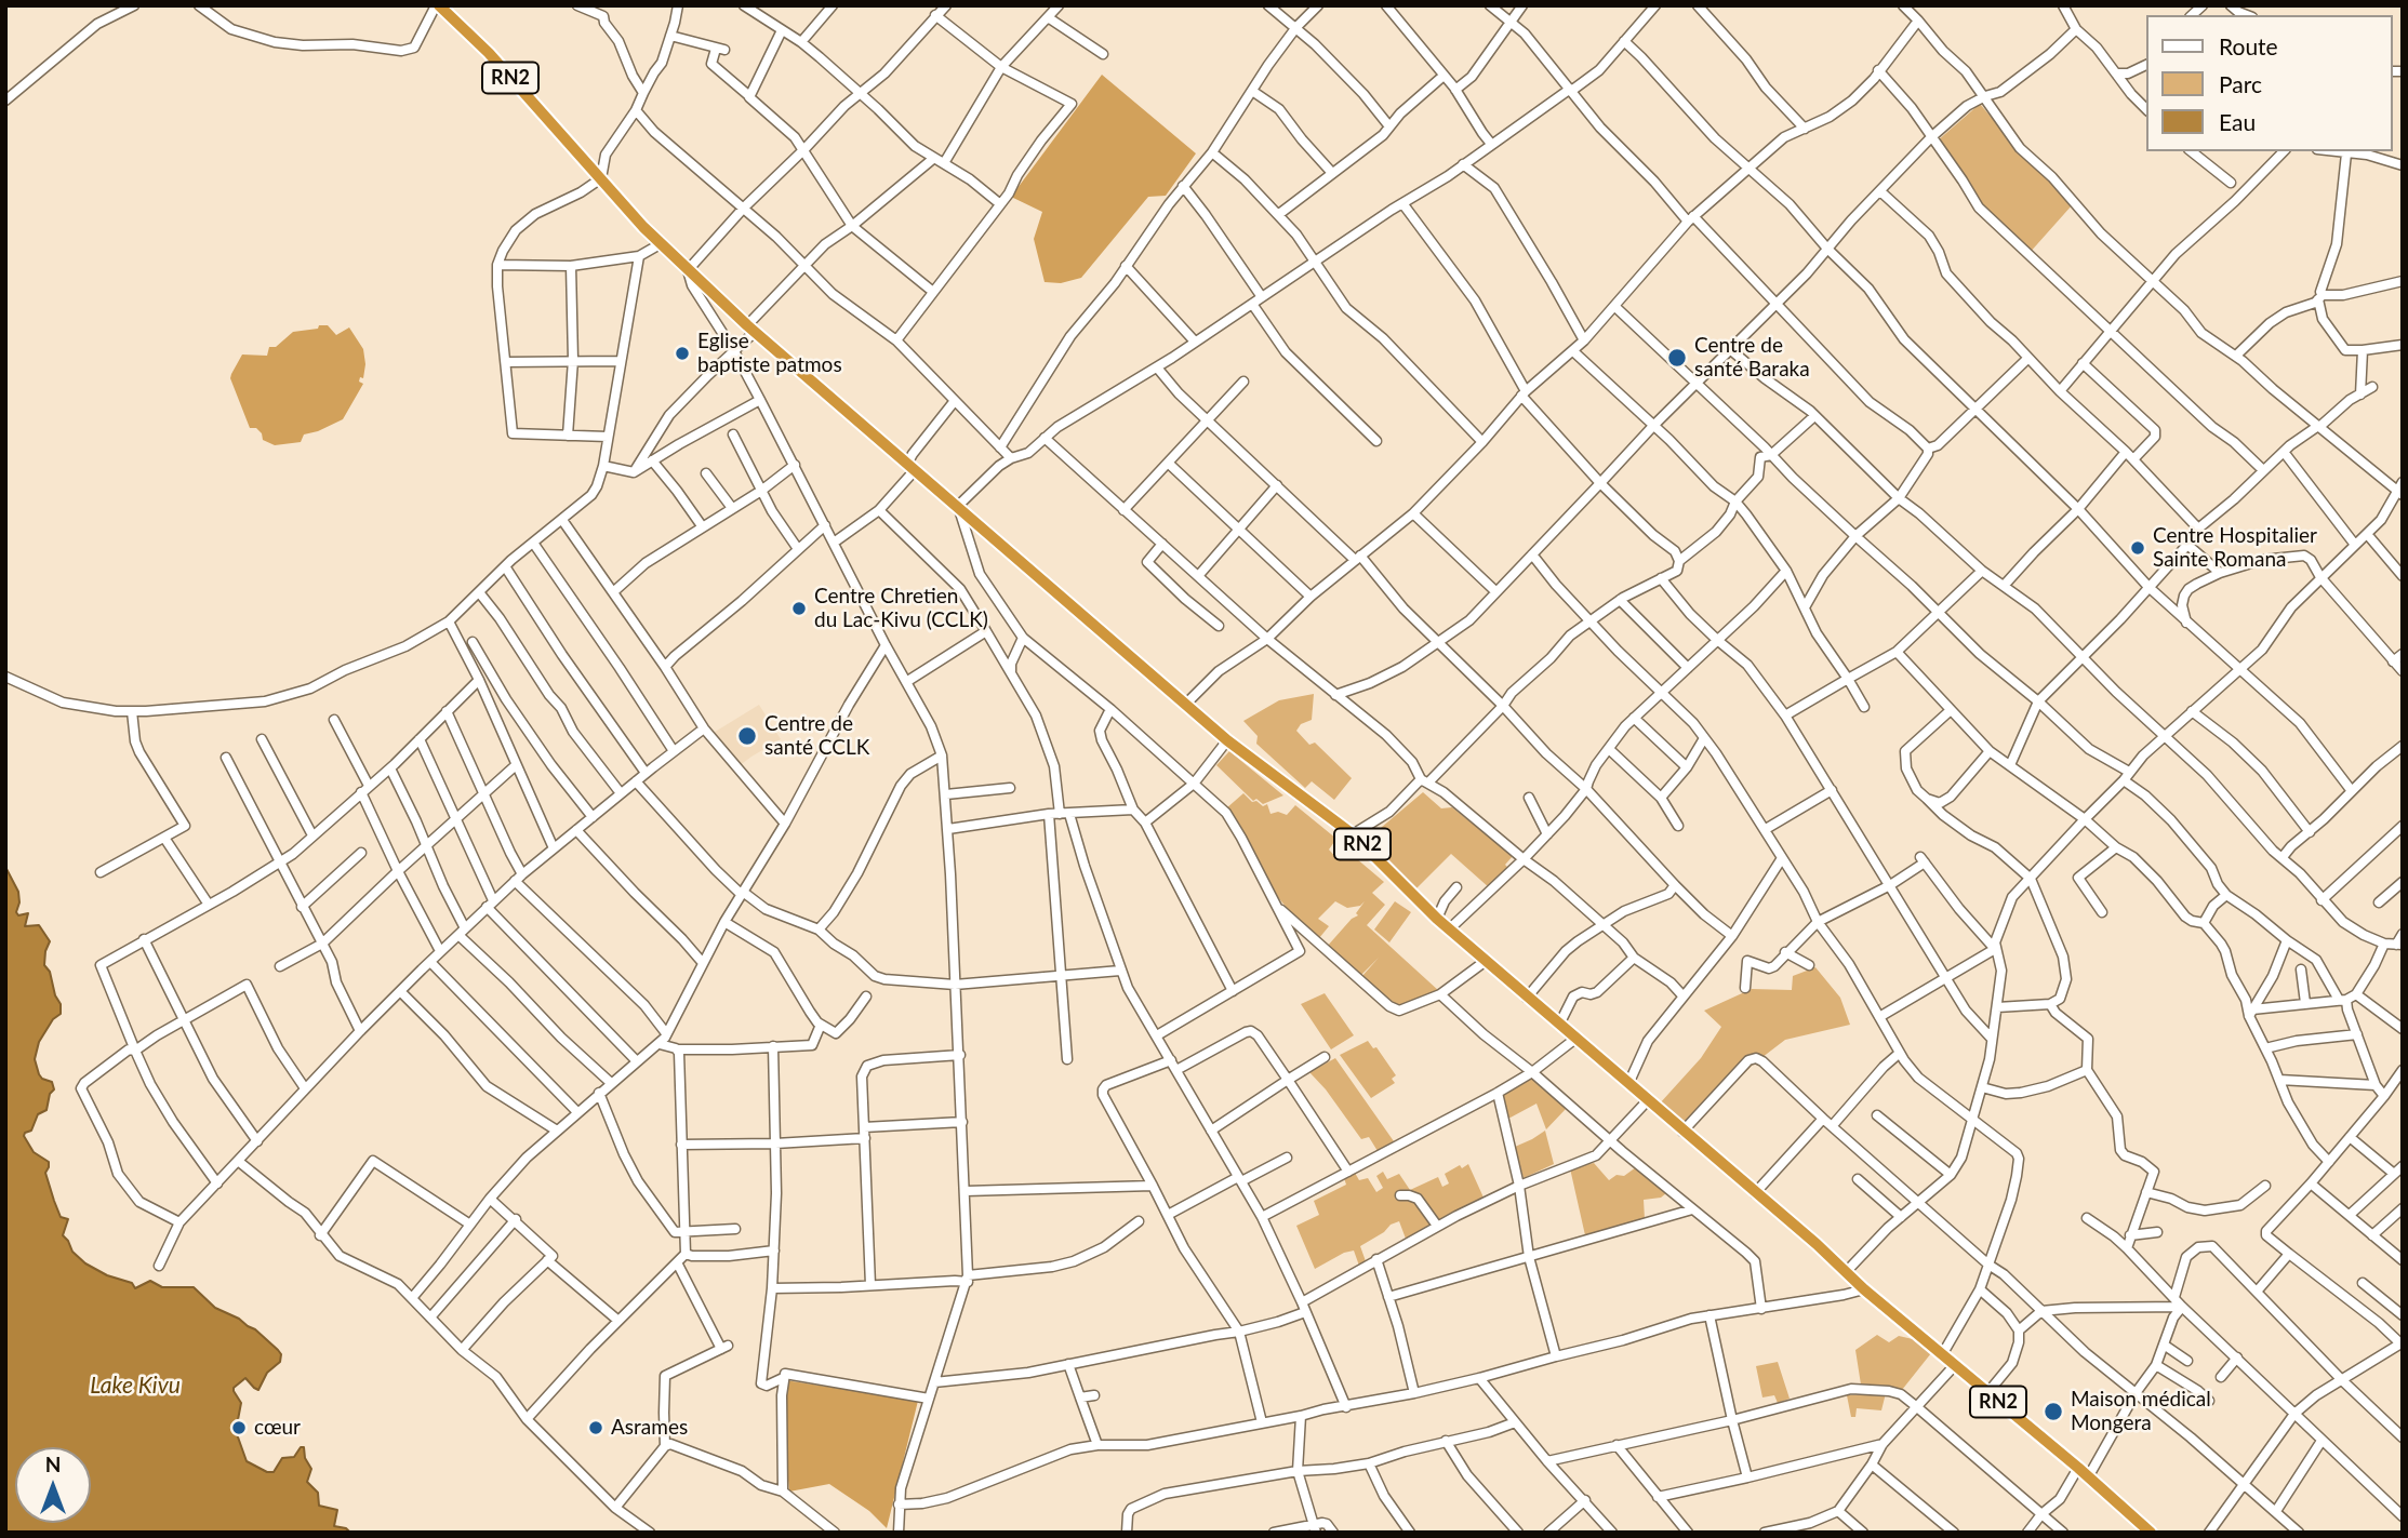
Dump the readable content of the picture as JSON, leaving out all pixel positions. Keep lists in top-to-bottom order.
{
  "streets": {
    "highway": ["RN2"]
  },
  "water": ["Lake Kivu"],
  "places": [
    "Eglise baptiste patmos",
    "Centre de santé Baraka",
    "Centre Hospitalier Sainte Romana",
    "Centre Chretien du Lac-Kivu (CCLK)",
    "Centre de santé CCLK",
    "Maison médical Mongera",
    "cœur",
    "Asrames"
  ],
  "legend": ["Route", "Parc", "Eau"],
  "north": "top"
}
